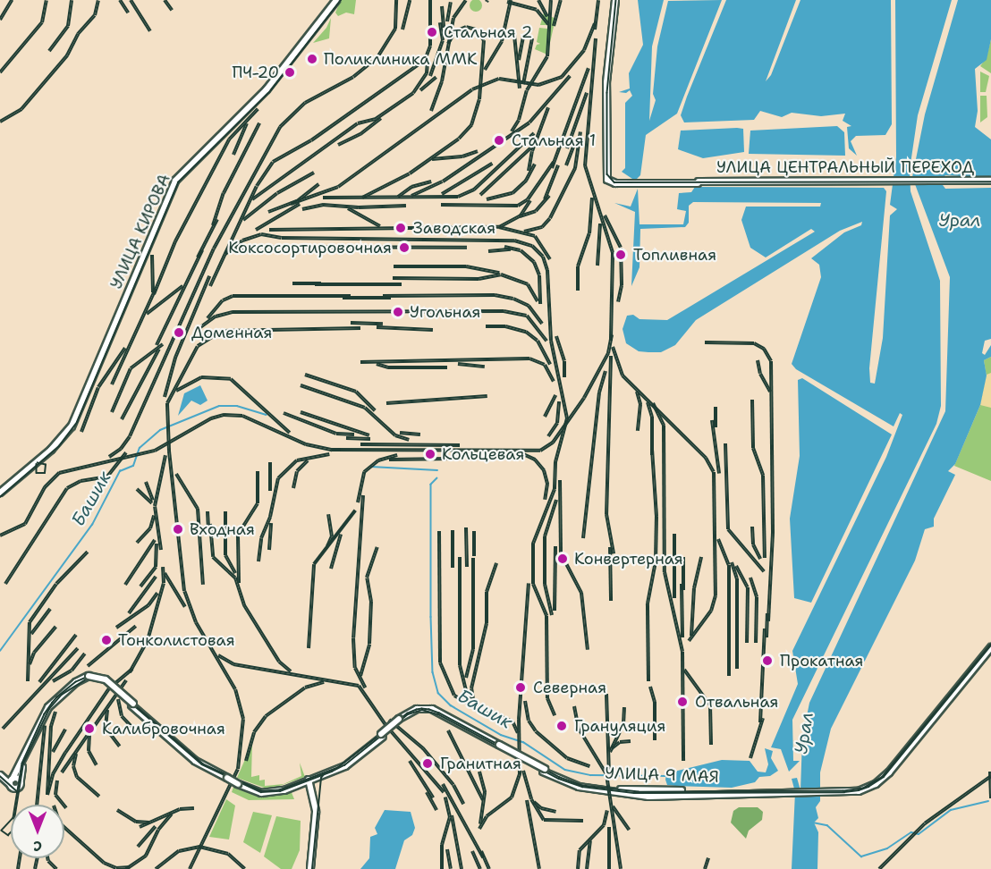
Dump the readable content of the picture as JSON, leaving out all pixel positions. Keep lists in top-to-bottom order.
{
  "streets": {
    "main road": ["УЛИЦА ЦЕНТРАЛЬНЫЙ ПЕРЕХОД", "УЛИЦА КИРОВА", "УЛИЦА 9 МАЯ"]
  },
  "water": ["Урал", "Башик"],
  "places": [
    "Стальная 2",
    "Поликлиника ММК",
    "ПЧ-20",
    "Стальная 1",
    "Заводская",
    "Коксосортировочная",
    "Топливная",
    "Угольная",
    "Доменная",
    "Кольцевая",
    "Входная",
    "Конвертерная",
    "Тонколистовая",
    "Прокатная",
    "Северная",
    "Отвальная",
    "Грануляция",
    "Калибровочная",
    "Гранитная"
  ],
  "north": "bottom"
}
